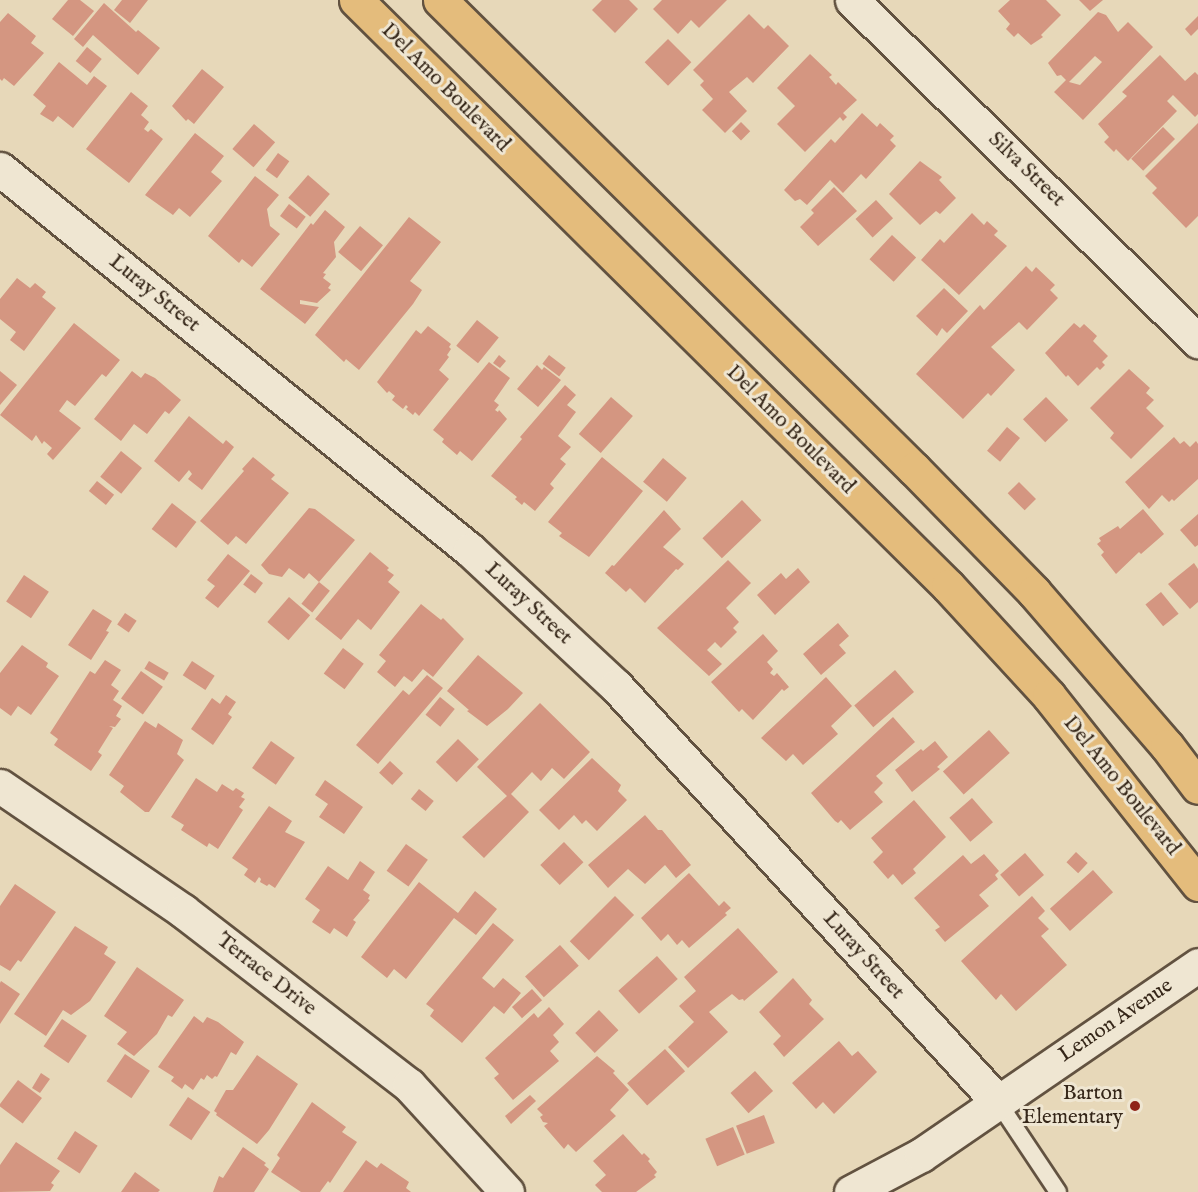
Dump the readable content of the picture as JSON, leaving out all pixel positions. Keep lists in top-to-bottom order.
{
  "streets": {
    "main road": ["Del Amo Boulevard"],
    "street": [
      "Silva Street",
      "Luray Street",
      "Terrace Drive",
      "Lemon Avenue"
    ]
  },
  "crossings": [
    ["Luray Street", "Lemon Avenue"]
  ],
  "places": ["Barton Elementary"]
}
